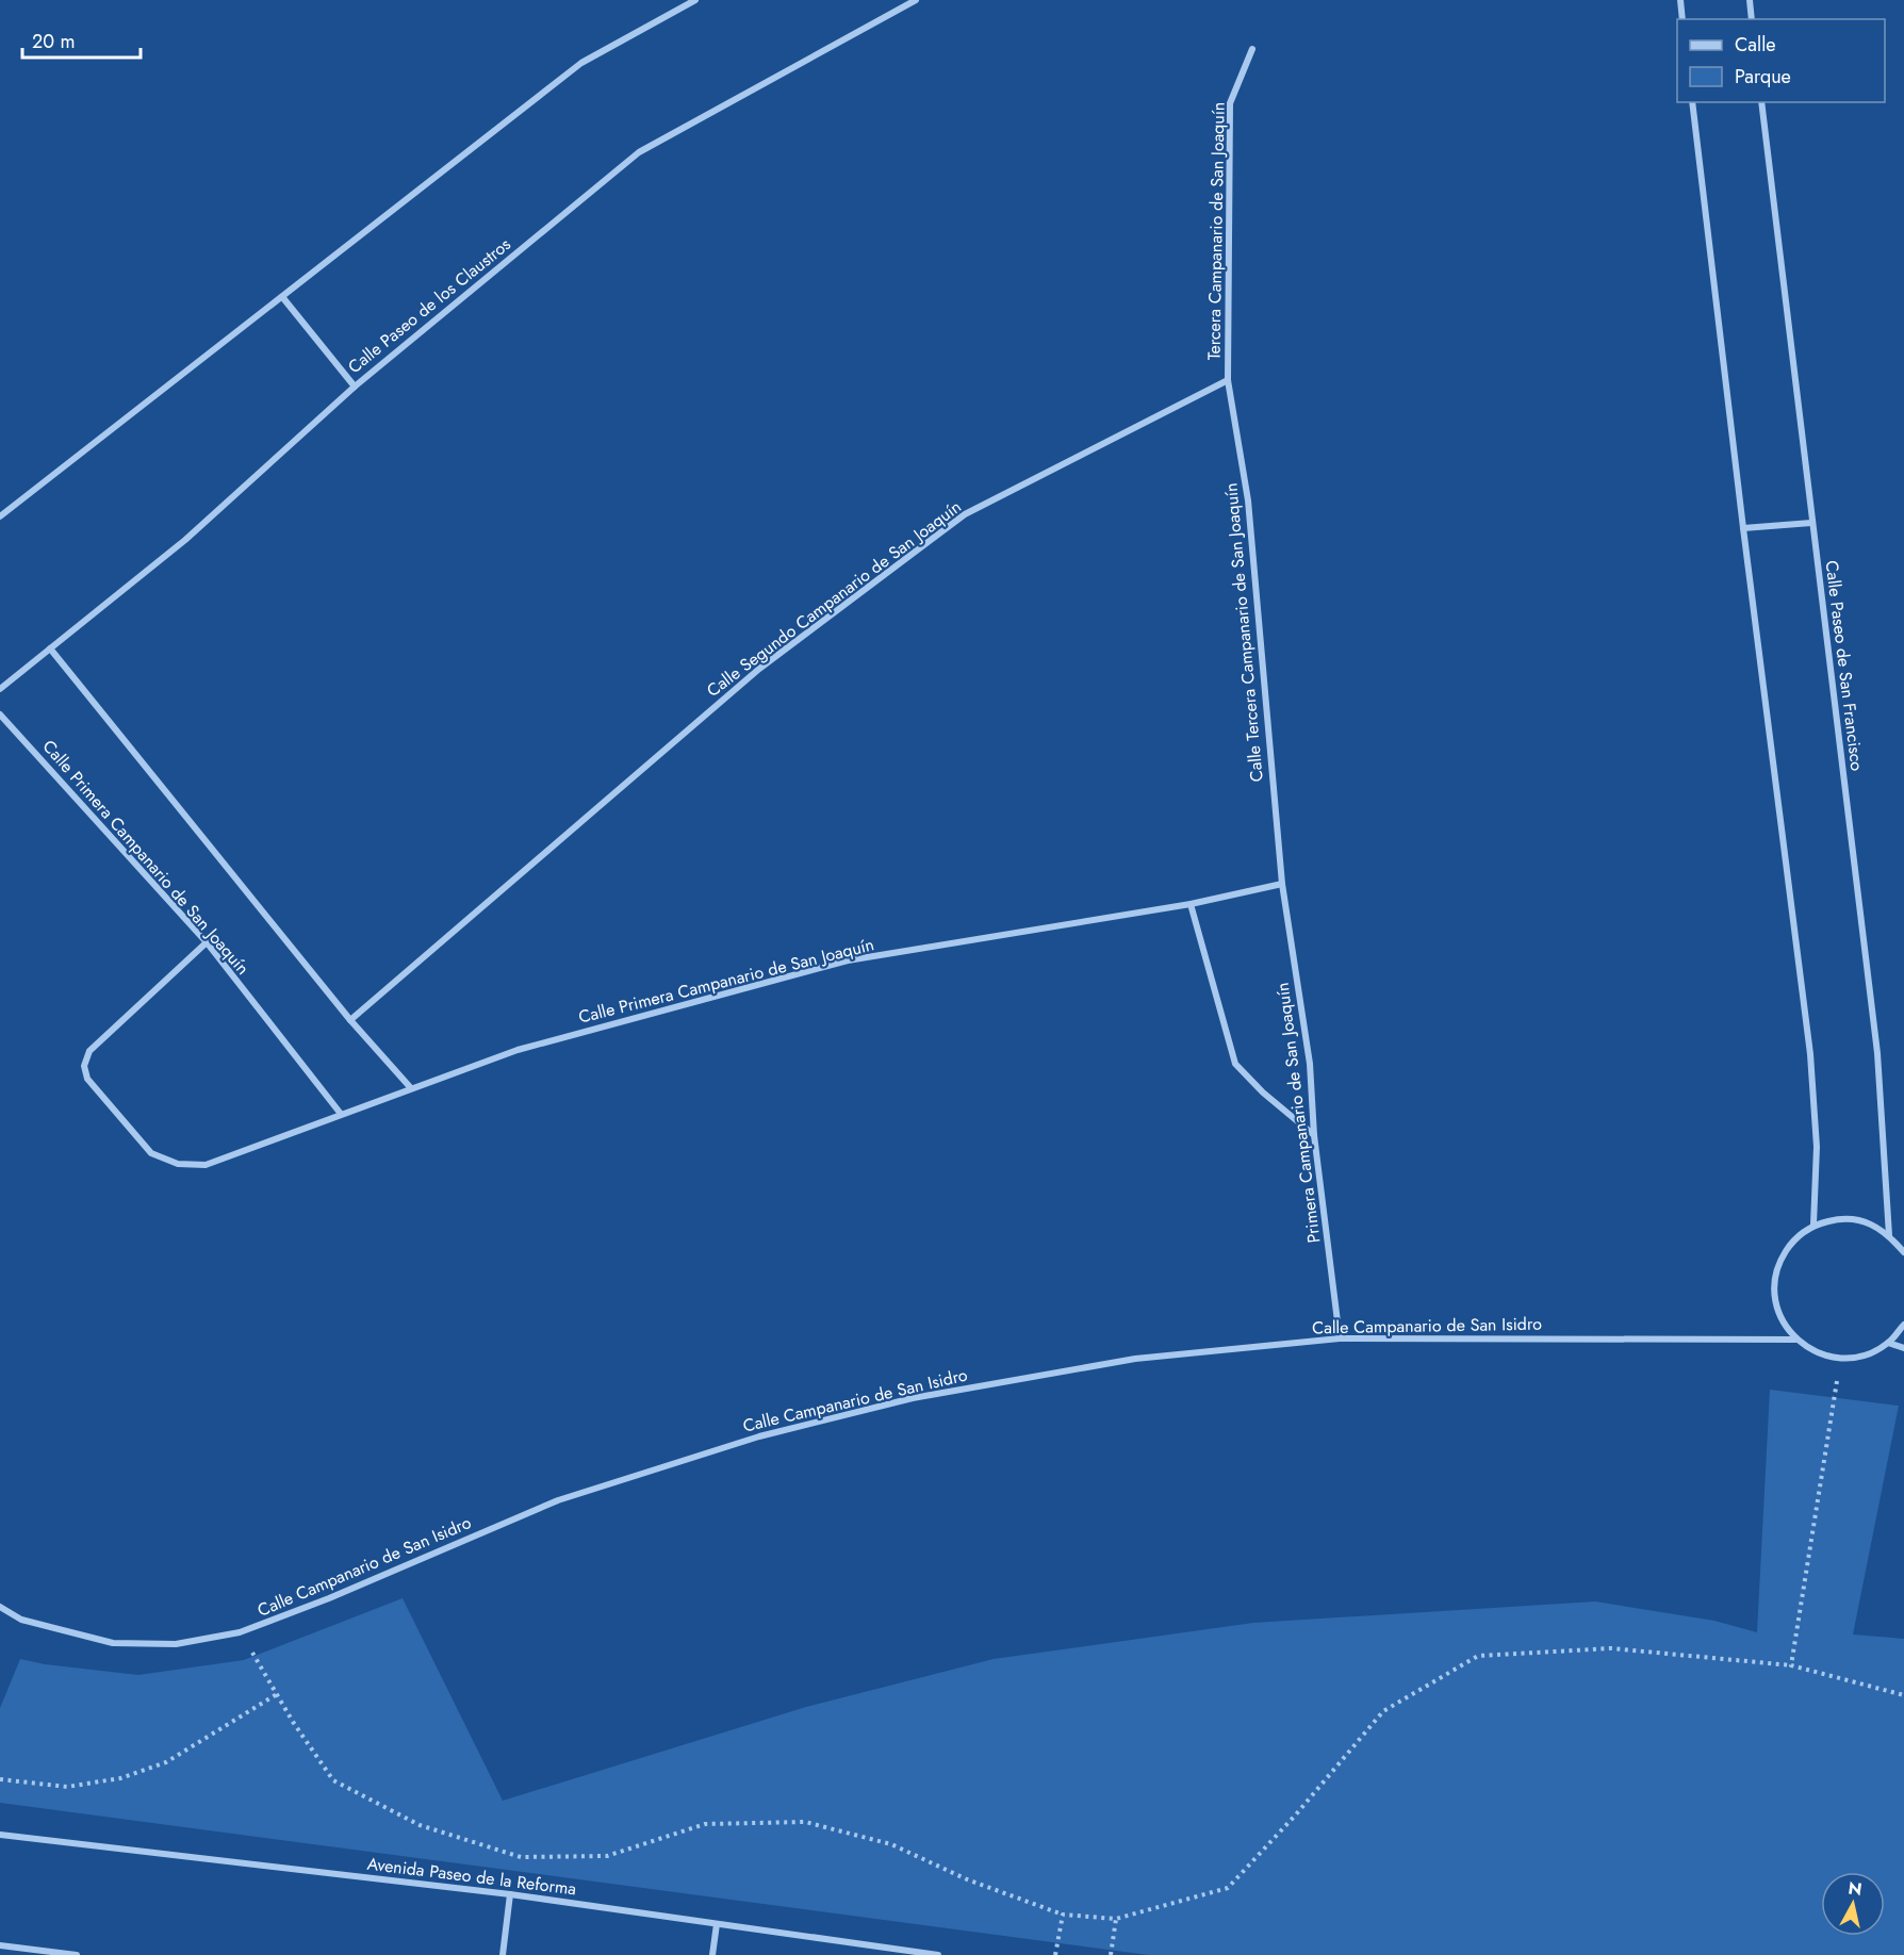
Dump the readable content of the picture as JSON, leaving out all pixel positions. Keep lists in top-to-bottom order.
{
  "streets": {
    "street": [
      "Tercera Campanario de San Joaquín",
      "Calle Paseo de los Claustros",
      "Calle Segundo Campanario de San Joaquín",
      "Calle Tercera Campanario de San Joaquín",
      "Calle Paseo de San Francisco",
      "Calle Primera Campanario de San Joaquín",
      "Primera Campanario de San Joaquín",
      "Calle Campanario de San Isidro",
      "Avenida Paseo de la Reforma"
    ]
  },
  "crossings": [
    ["Tercera Campanario de San Joaquín", "Calle Segundo Campanario de San Joaquín"],
    ["Tercera Campanario de San Joaquín", "Calle Tercera Campanario de San Joaquín"],
    ["Calle Segundo Campanario de San Joaquín", "Calle Tercera Campanario de San Joaquín"],
    ["Calle Tercera Campanario de San Joaquín", "Calle Primera Campanario de San Joaquín"],
    ["Calle Tercera Campanario de San Joaquín", "Primera Campanario de San Joaquín"],
    ["Calle Primera Campanario de San Joaquín", "Primera Campanario de San Joaquín"],
    ["Primera Campanario de San Joaquín", "Calle Campanario de San Isidro"]
  ],
  "legend": ["Calle", "Parque"],
  "scale_bar": "20 m",
  "north": "top"
}
